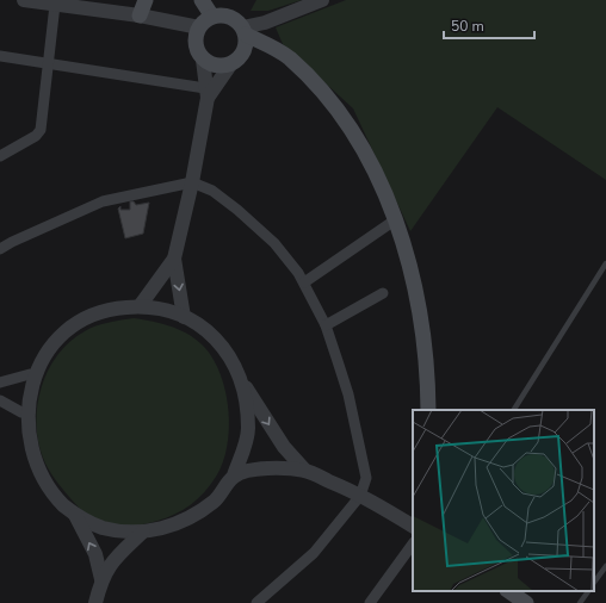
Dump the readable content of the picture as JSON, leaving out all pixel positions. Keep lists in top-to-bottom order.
{
  "scale_bar": "50 m"
}
